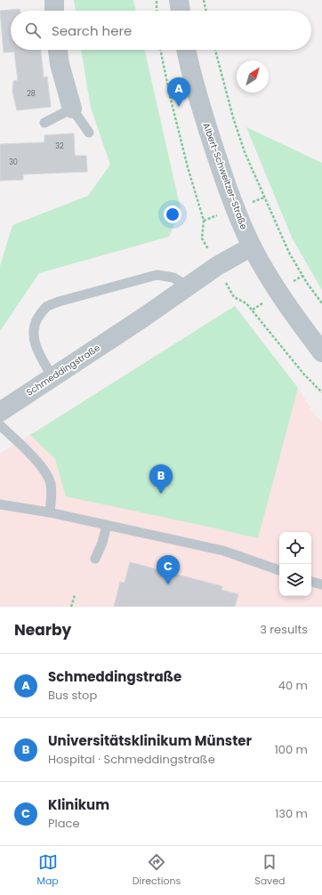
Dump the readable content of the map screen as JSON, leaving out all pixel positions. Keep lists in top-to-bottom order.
{
  "streets": {
    "street": ["Albert-Schweitzer-Straße", "Schmeddingstraße"]
  },
  "crossings": [
    ["Albert-Schweitzer-Straße", "Schmeddingstraße"]
  ],
  "house_numbers": ["28", "32", "30"],
  "north": "top right",
  "page": {
    "search": "Search here",
    "pins": ["A", "B", "C"],
    "heading": ["Nearby", "3 results"],
    "list": [
      {
        "mark": "A",
        "name": "Schmeddingstraße",
        "note": "Bus stop",
        "value": "40 m"
      },
      {
        "mark": "B",
        "name": "Universitätsklinikum Münster",
        "note": "Hospital · Schmeddingstraße",
        "value": "100 m"
      },
      {
        "mark": "C",
        "name": "Klinikum",
        "note": "Place",
        "value": "130 m"
      }
    ],
    "nav": ["Map", "Directions", "Saved"]
  }
}
